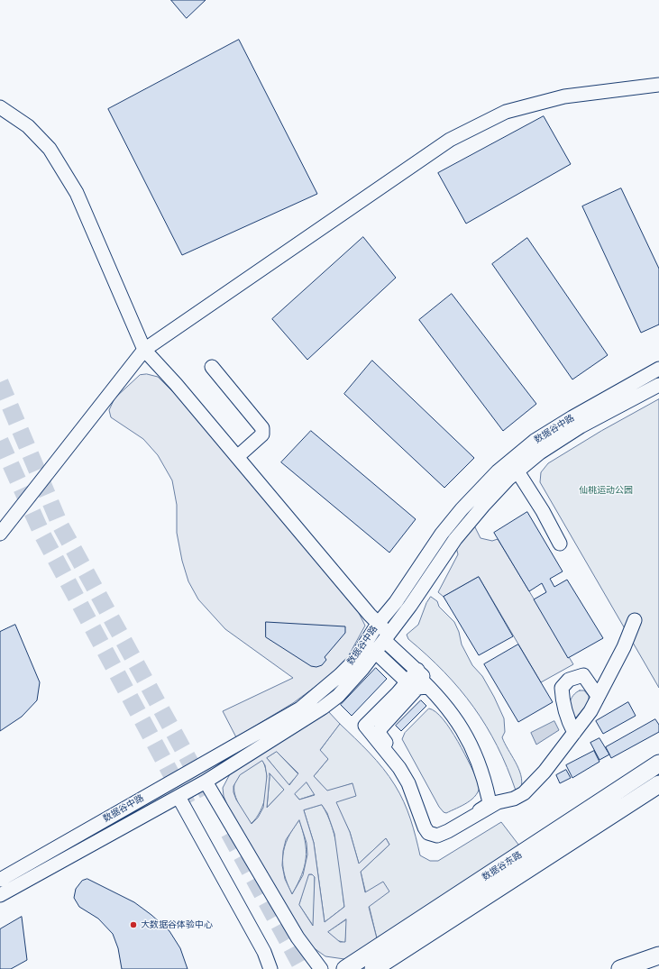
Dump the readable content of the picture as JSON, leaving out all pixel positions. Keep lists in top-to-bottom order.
{
  "streets": {
    "main road": ["数据谷东路"],
    "street": ["数据谷中路"]
  },
  "parks": ["仙桃运动公园"],
  "places": ["大数据谷体验中心"]
}
